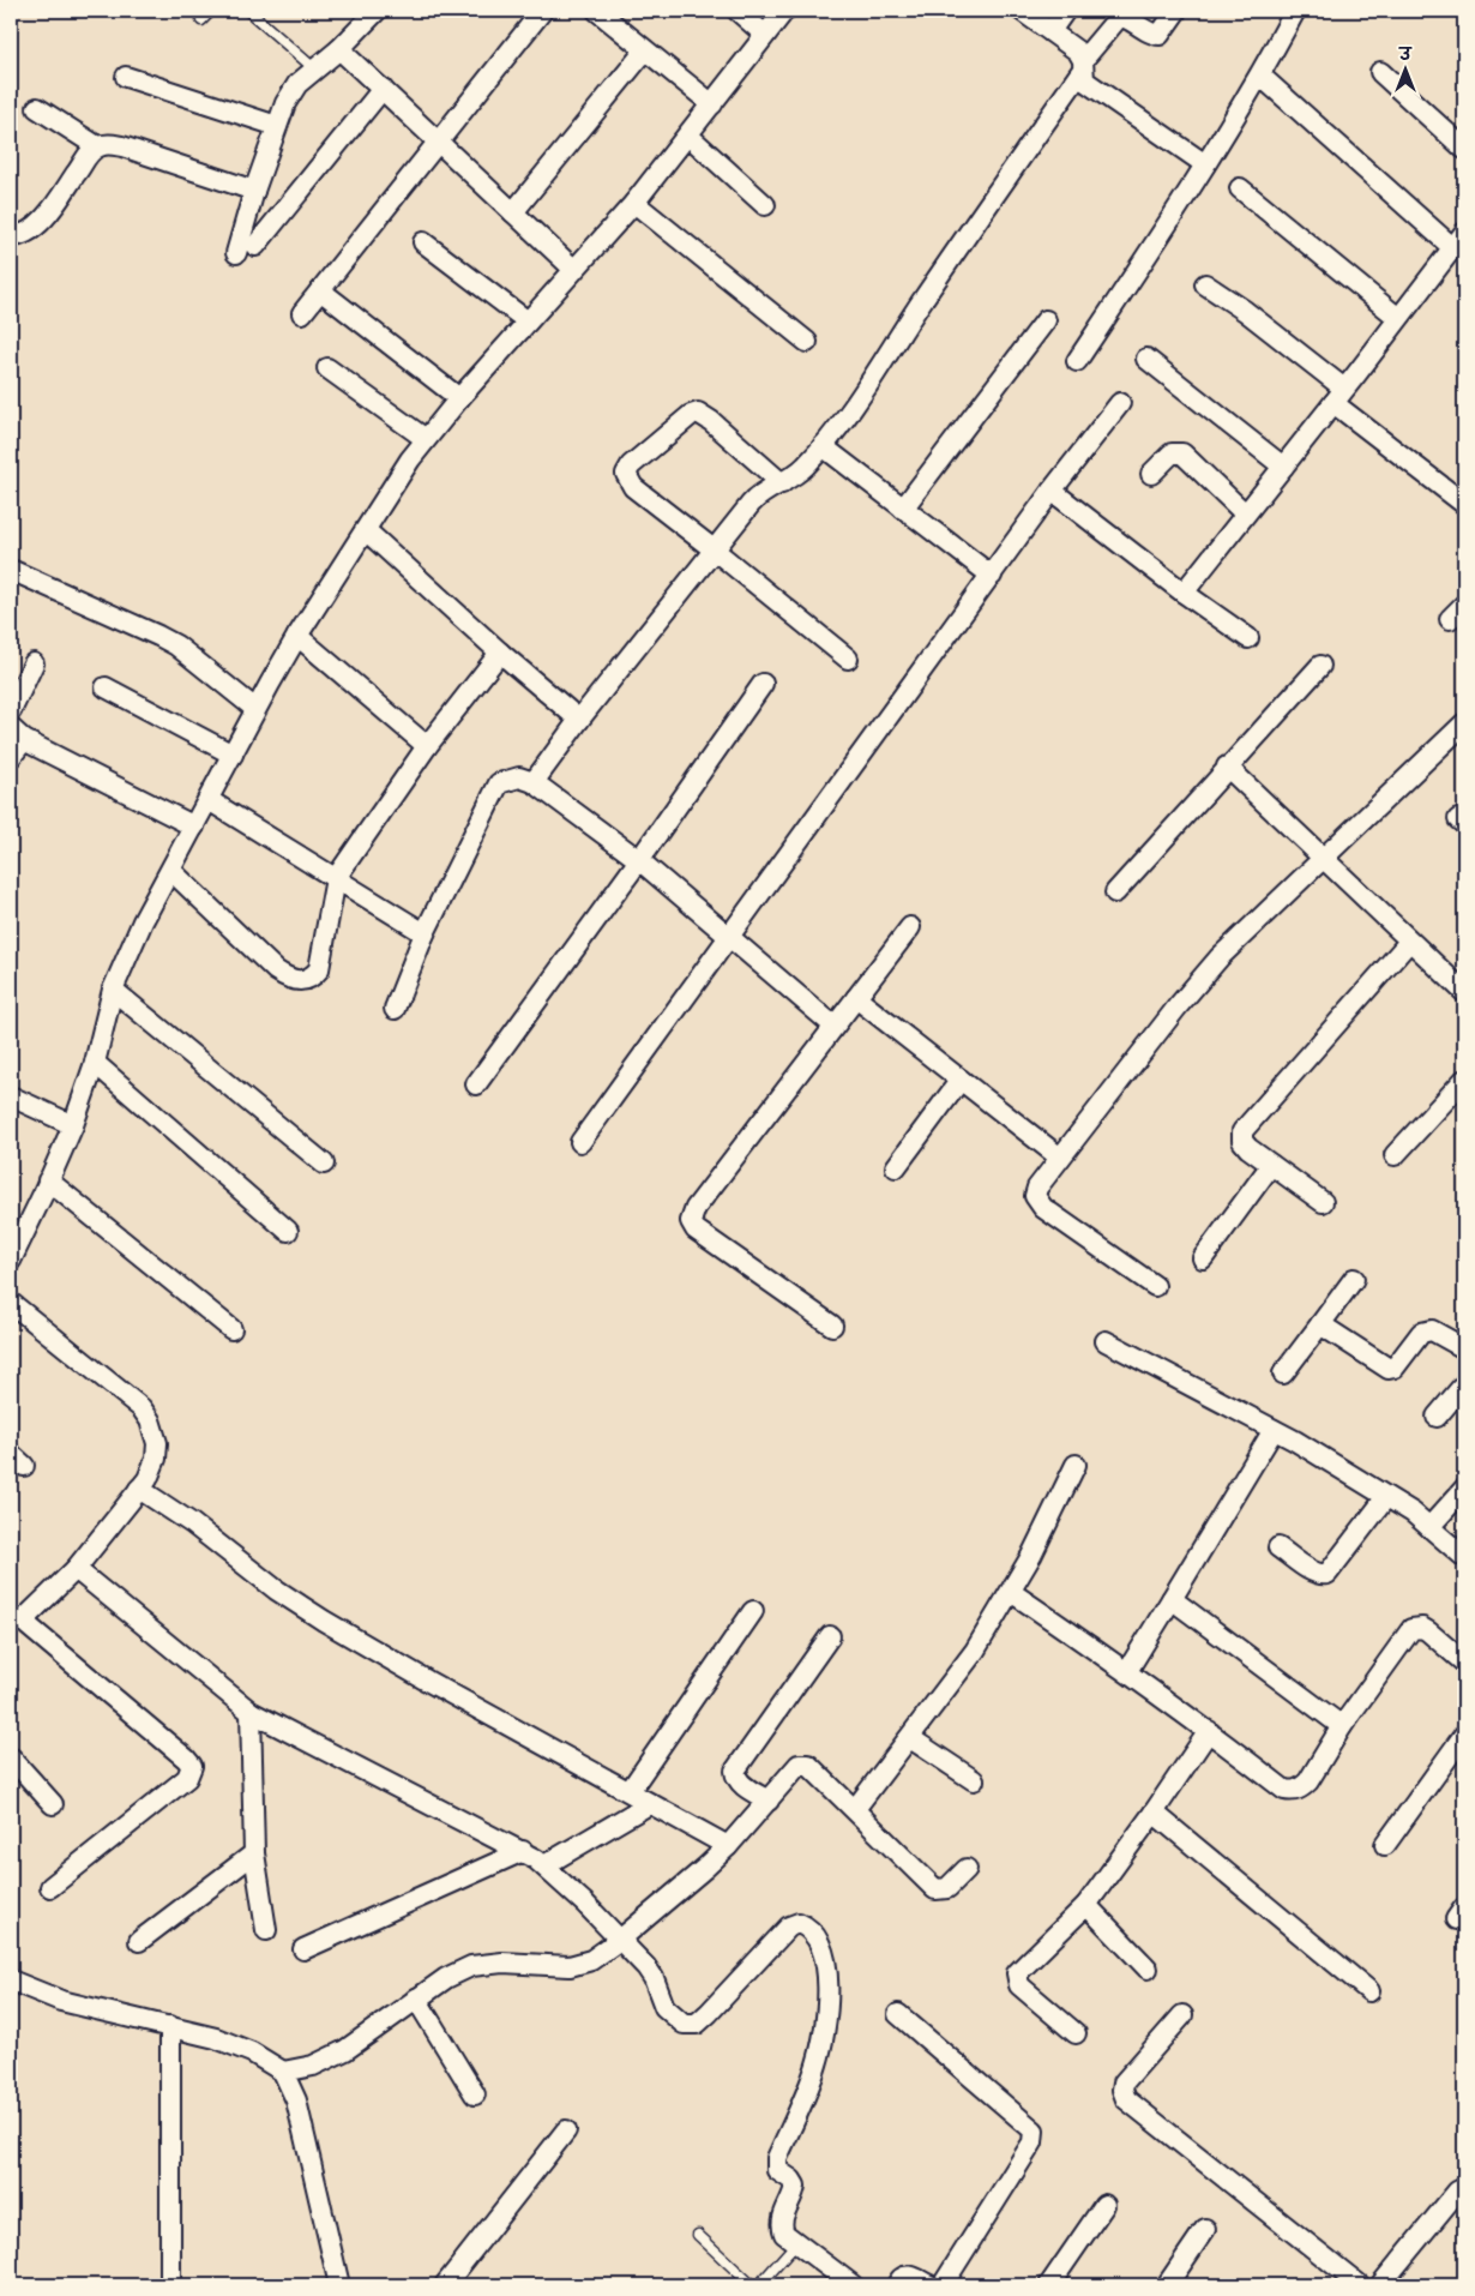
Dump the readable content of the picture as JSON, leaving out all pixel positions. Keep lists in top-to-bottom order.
{
  "north": "top"
}
